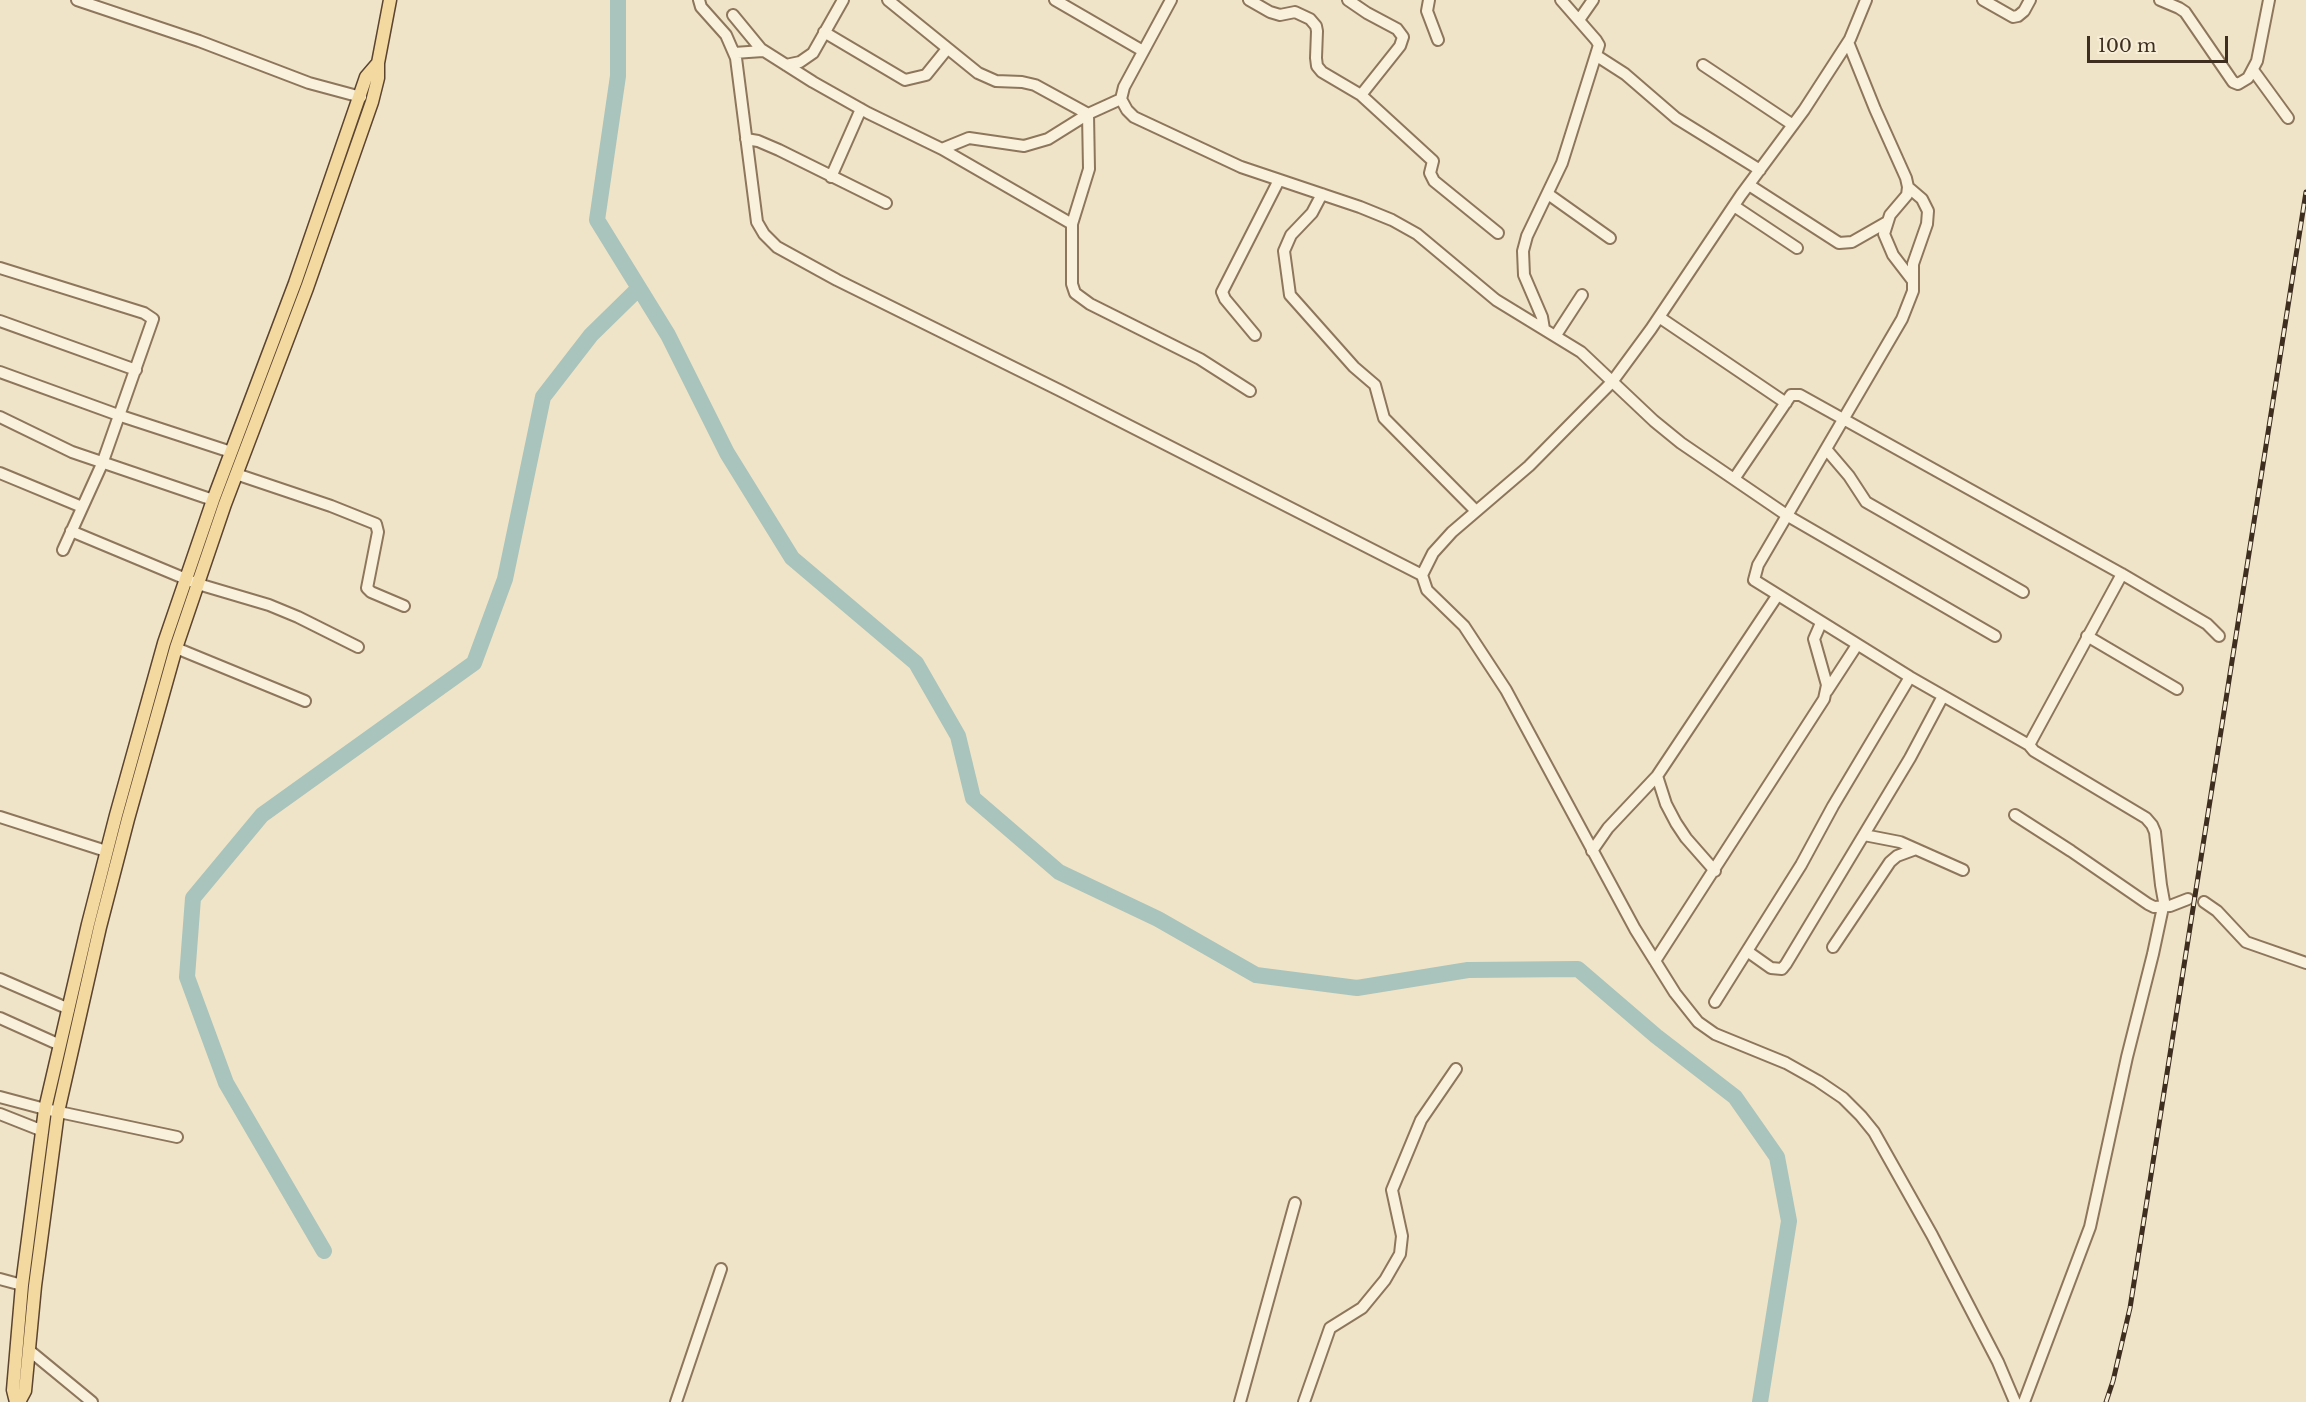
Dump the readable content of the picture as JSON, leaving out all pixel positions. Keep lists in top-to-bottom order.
{
  "scale_bar": "100 m"
}
